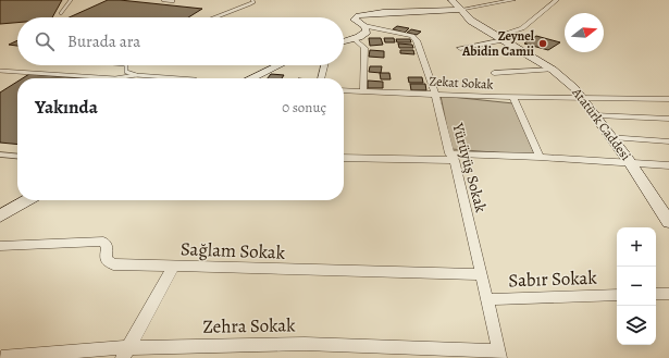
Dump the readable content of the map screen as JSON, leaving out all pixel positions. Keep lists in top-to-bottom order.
{
  "streets": {
    "main road": ["Atatürk Caddesi"],
    "street": [
      "Zekat Sokak",
      "Yürüyüş Sokak",
      "Sağlam Sokak",
      "Sabır Sokak",
      "Zehra Sokak"
    ]
  },
  "crossings": [
    ["Zekat Sokak", "Atatürk Caddesi"],
    ["Zekat Sokak", "Yürüyüş Sokak"],
    ["Yürüyüş Sokak", "Sağlam Sokak"],
    ["Yürüyüş Sokak", "Sabır Sokak"],
    ["Yürüyüş Sokak", "Zehra Sokak"]
  ],
  "places": ["Zeynel Abidin Camii"],
  "north": "right",
  "page": {
    "search": "Burada ara",
    "heading": ["Yakında", "0 sonuç"],
    "map_buttons": ["+", "−"]
  }
}
